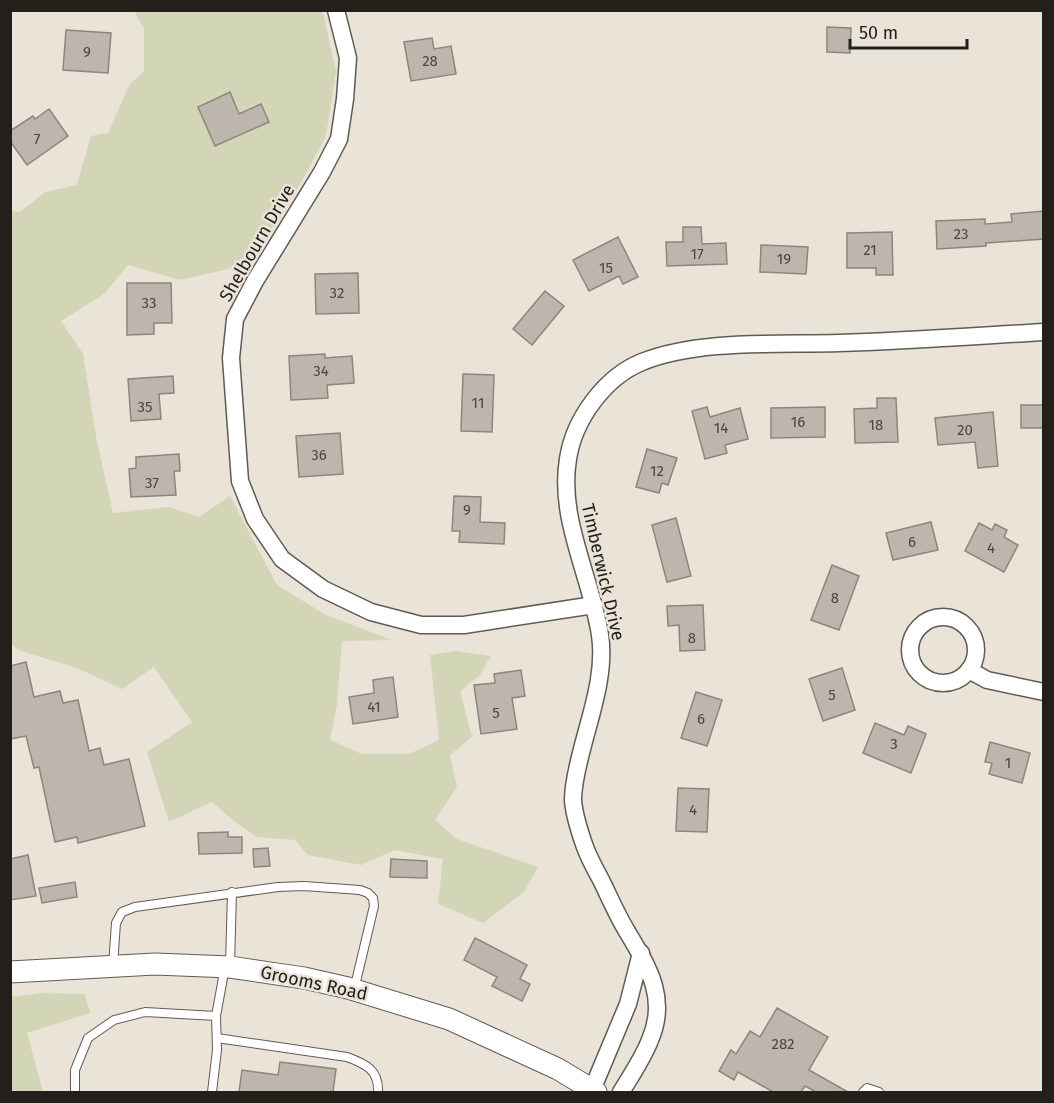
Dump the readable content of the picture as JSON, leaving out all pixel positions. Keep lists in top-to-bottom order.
{
  "streets": {
    "street": ["Shelbourn Drive", "Timberwick Drive", "Grooms Road"]
  },
  "crossings": [
    ["Shelbourn Drive", "Timberwick Drive"]
  ],
  "house_numbers": [
    "9",
    "28",
    "7",
    "23",
    "21",
    "17",
    "19",
    "15",
    "32",
    "33",
    "34",
    "11",
    "35",
    "16",
    "18",
    "14",
    "20",
    "36",
    "12",
    "37",
    "9",
    "6",
    "4",
    "8",
    "8",
    "5",
    "41",
    "5",
    "6",
    "3",
    "1",
    "4",
    "282"
  ],
  "scale_bar": "50 m"
}
